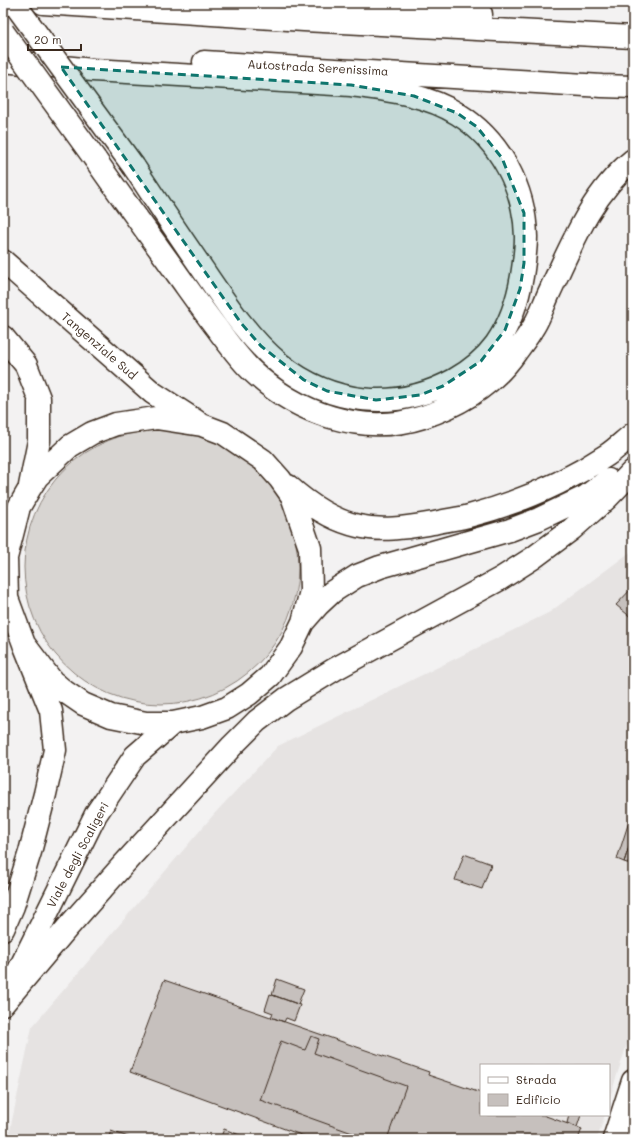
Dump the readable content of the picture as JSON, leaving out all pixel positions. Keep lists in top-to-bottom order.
{
  "streets": {
    "main road": ["Autostrada Serenissima", "Tangenziale Sud", "Viale degli Scaligeri"]
  },
  "crossings": [
    ["Tangenziale Sud", "Viale degli Scaligeri"]
  ],
  "legend": ["Strada", "Edificio"],
  "scale_bar": "20 m"
}
